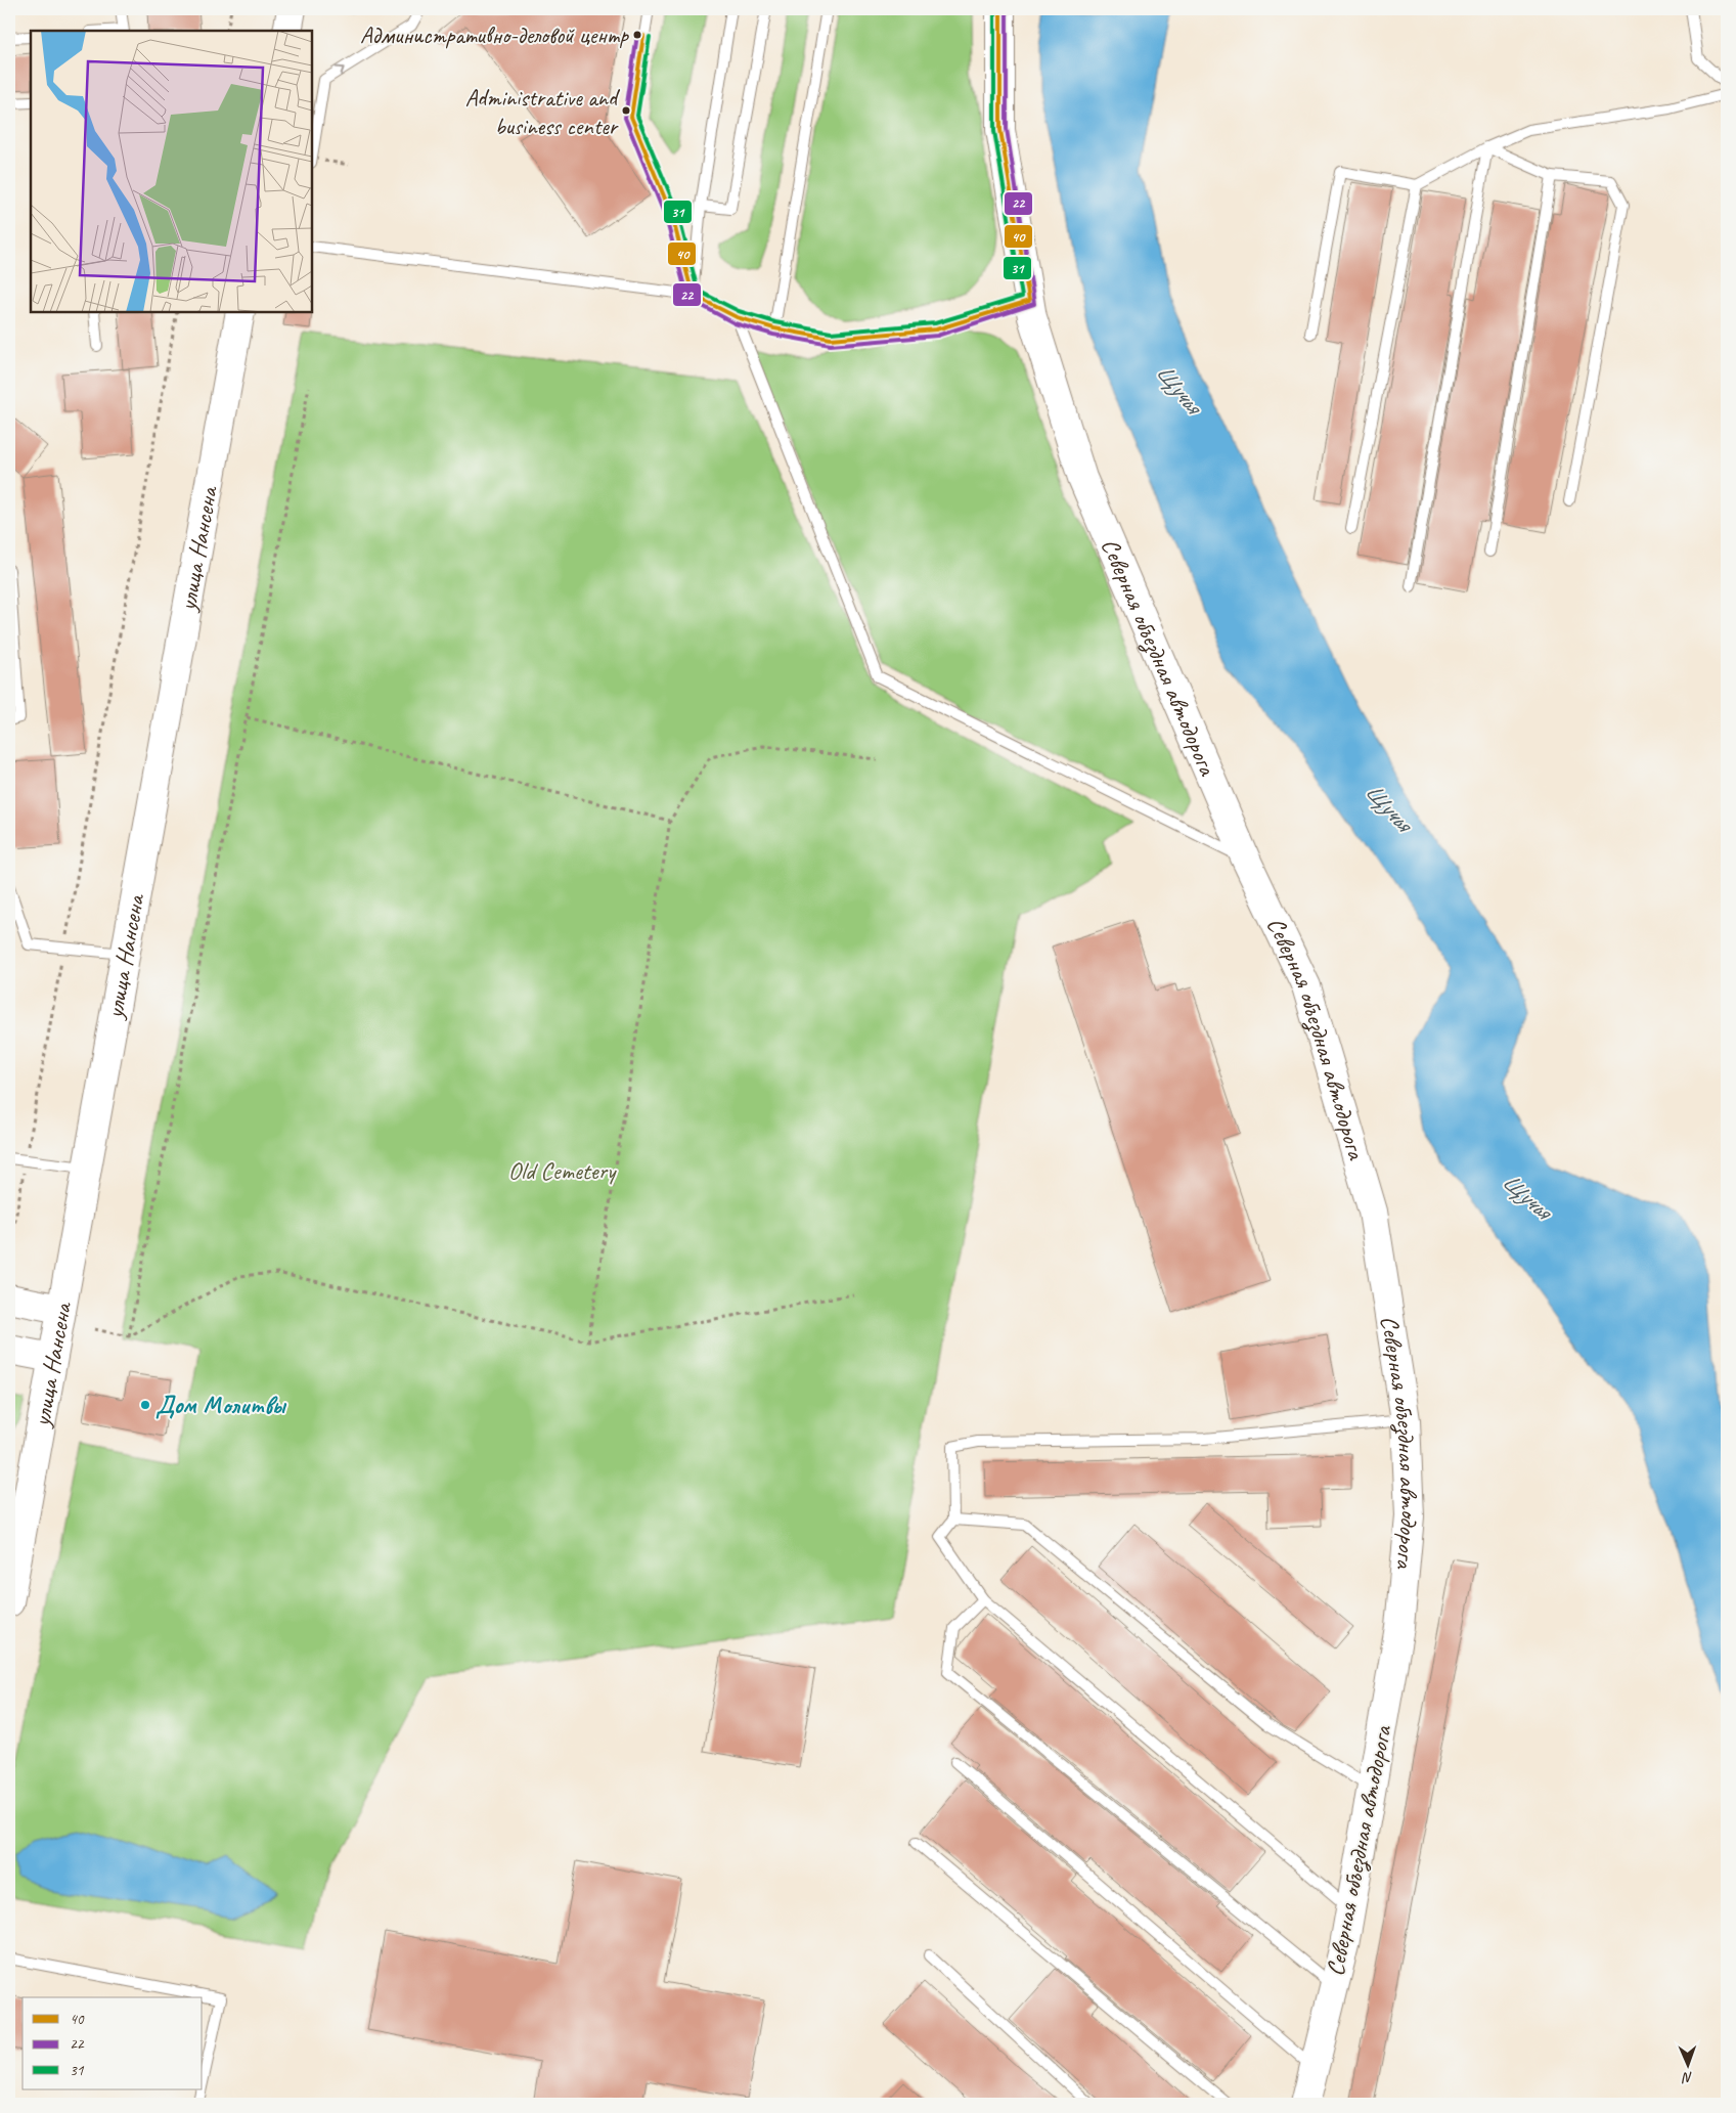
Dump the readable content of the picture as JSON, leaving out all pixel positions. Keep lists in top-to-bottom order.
{
  "streets": {
    "street": ["улица Нансена", "Северная объездная автодорога"]
  },
  "water": ["Щучья"],
  "parks": ["Old Cemetery"],
  "places": ["Административно-деловой центр", "Administrative and business center", "Дом Молитвы"],
  "lines": ["transit line 40", "transit line 22", "transit line 31"],
  "legend": ["40", "22", "31"],
  "north": "bottom"
}
